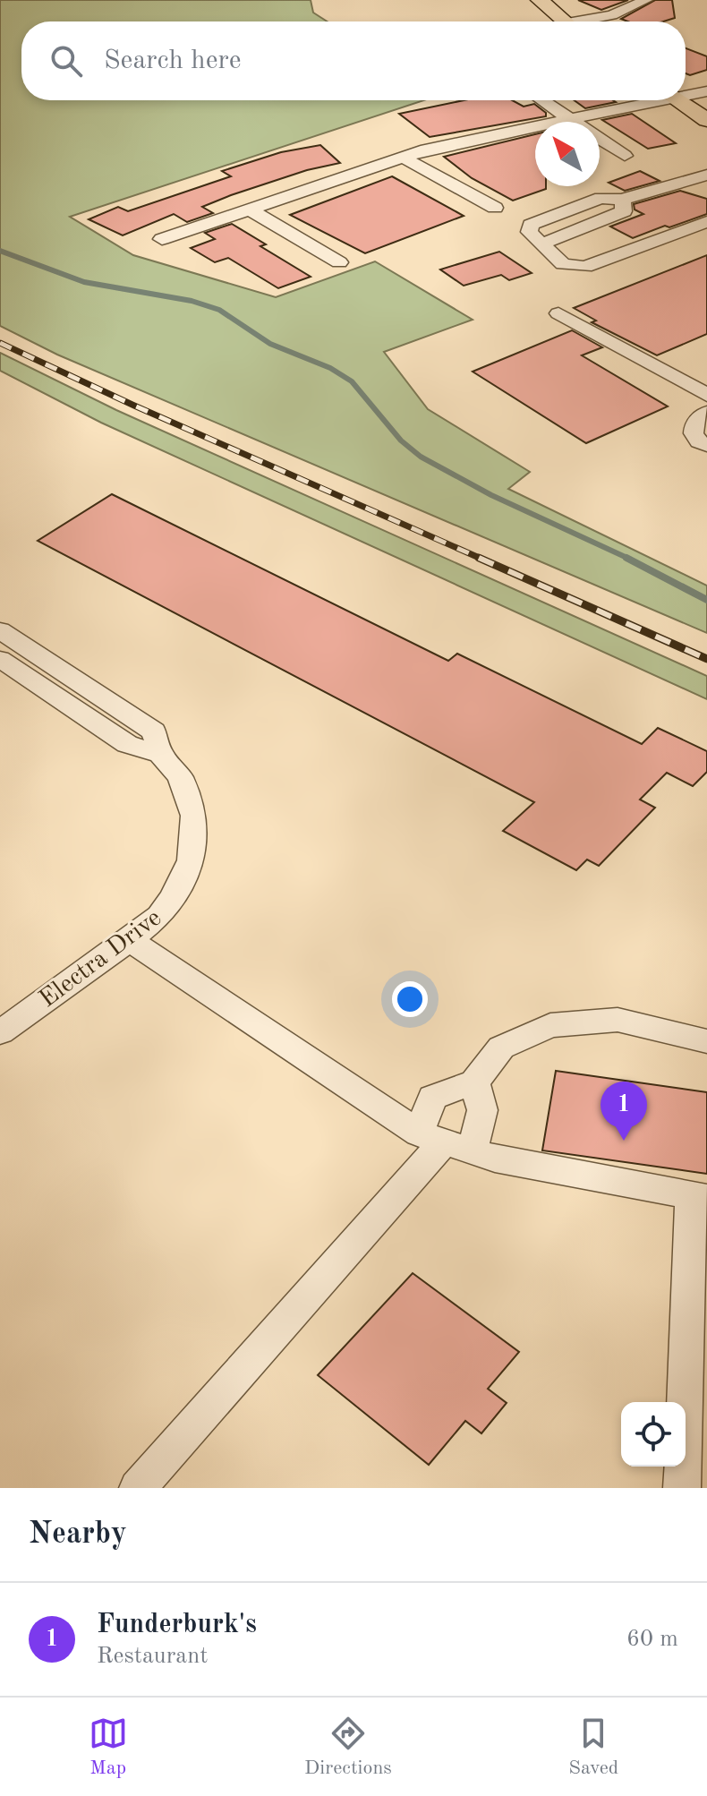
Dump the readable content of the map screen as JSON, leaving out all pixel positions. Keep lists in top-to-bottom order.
{
  "streets": {
    "street": ["Electra Drive"]
  },
  "north": "top left",
  "page": {
    "search": "Search here",
    "pins": "1",
    "heading": "Nearby",
    "list": [
      {
        "mark": "1",
        "name": "Funderburk's",
        "note": "Restaurant",
        "value": "60 m"
      }
    ],
    "nav": ["Map", "Directions", "Saved"]
  }
}
